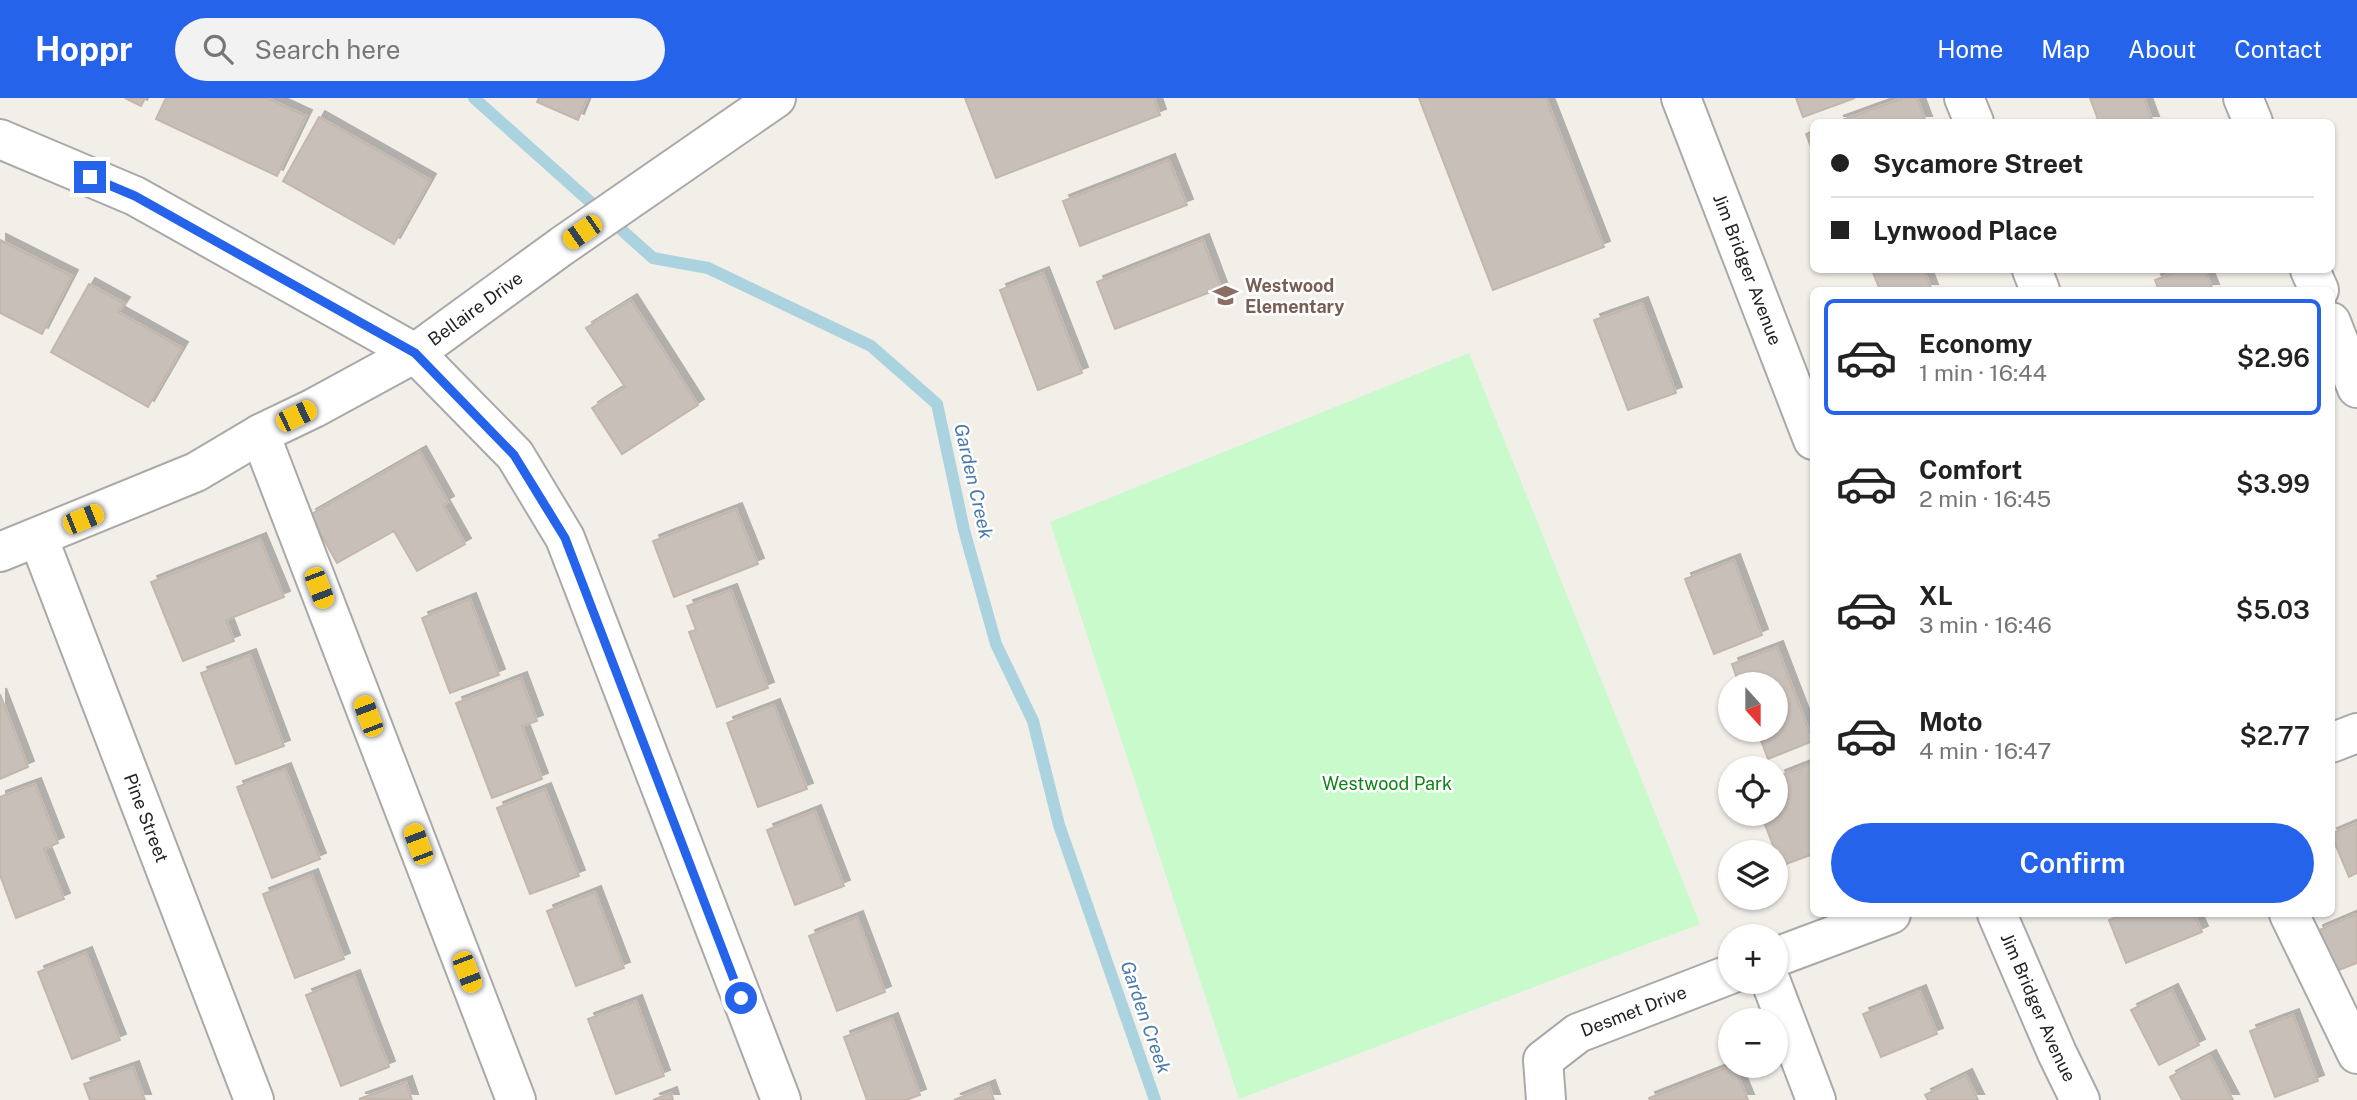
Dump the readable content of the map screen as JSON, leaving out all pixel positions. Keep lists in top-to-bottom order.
{
  "streets": {
    "street": [
      "Jim Bridger Avenue",
      "Bellaire Drive",
      "Pine Street",
      "Desmet Drive"
    ]
  },
  "crossings": [
    ["Bellaire Drive", "Pine Street"]
  ],
  "water": ["Garden Creek"],
  "parks": ["Westwood Park"],
  "places": {
    "school or university": ["Westwood Elementary"]
  },
  "north": "bottom",
  "page": {
    "header": "Hoppr",
    "search": "Search here",
    "nav": [
      "Home",
      "Map",
      "About",
      "Contact"
    ],
    "banner": ["Sycamore Street", "Lynwood Place"],
    "list": [
      {
        "name": "Economy",
        "note": "1 min · 16:44",
        "value": "$2.96"
      },
      {
        "name": "Comfort",
        "note": "2 min · 16:45",
        "value": "$3.99"
      },
      {
        "name": "XL",
        "note": "3 min · 16:46",
        "value": "$5.03"
      },
      {
        "name": "Moto",
        "note": "4 min · 16:47",
        "value": "$2.77"
      }
    ],
    "map_buttons": ["+", "−"],
    "buttons": "Confirm"
  }
}
